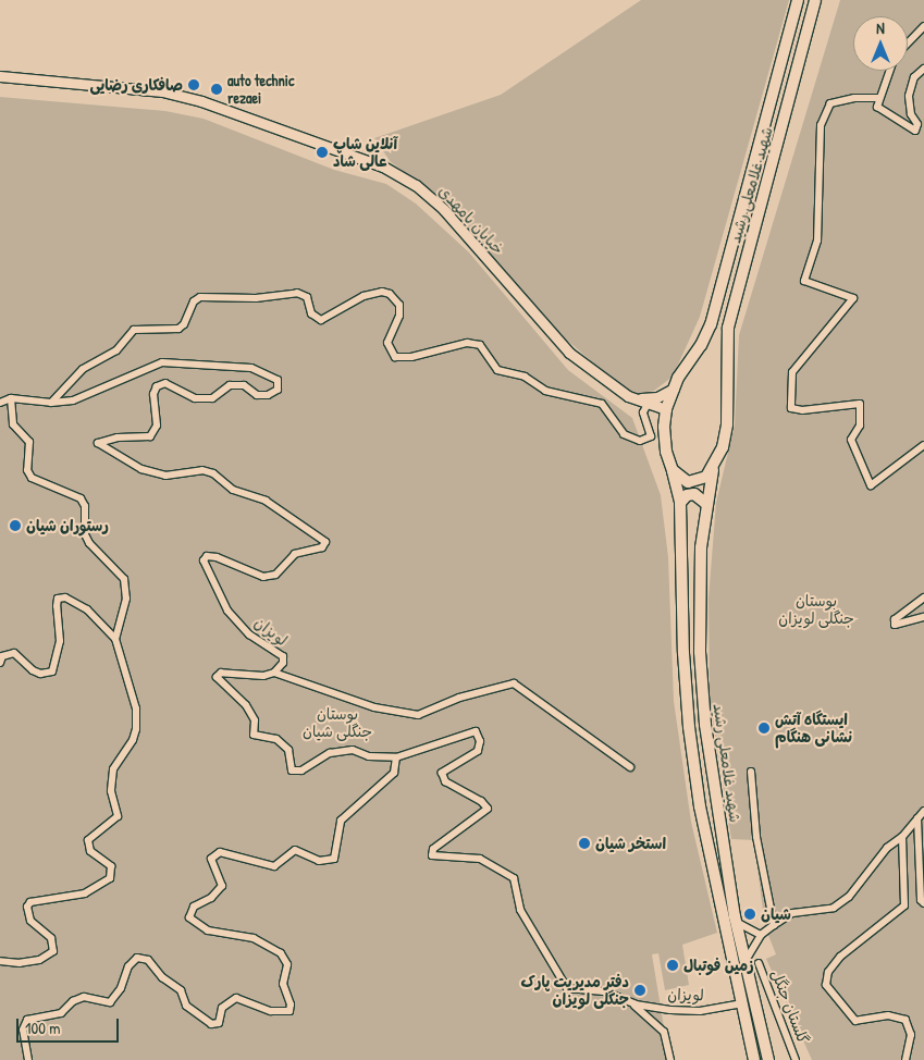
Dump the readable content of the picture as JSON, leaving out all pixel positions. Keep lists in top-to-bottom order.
{
  "streets": {
    "main road": ["شهید غلامعلی رشید", "خیابان یامهدی"],
    "street": ["لویزان", "گلستان جنگل"]
  },
  "crossings": [
    ["شهید غلامعلی رشید", "خیابان یامهدی"],
    ["شهید غلامعلی رشید", "لویزان"]
  ],
  "parks": ["بوستان جنگلی لویزان", "بوستان جنگلی شیان"],
  "places": [
    "صافکاری رضایی",
    "auto technic rezaei",
    "آنلاین شاپ عالی شاد",
    "رستوران شیان",
    "ایستگاه آتش نشانی هنگام",
    "استخر شیان",
    "شیان",
    "زمین فوتبال",
    "دفتر مدیریت پارک جنگلی لویزان"
  ],
  "scale_bar": "100 m",
  "north": "top"
}
